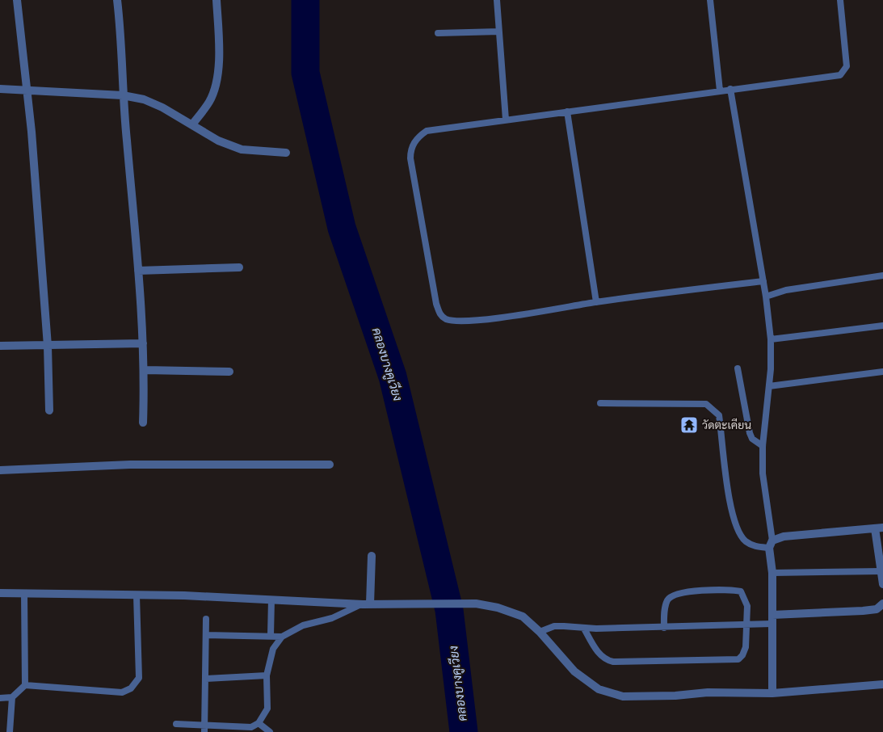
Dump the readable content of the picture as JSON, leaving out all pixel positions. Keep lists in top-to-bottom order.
{
  "water": ["คลองบางคูเวียง"],
  "places": {
    "temple": ["วัดตะเคียน"]
  }
}
